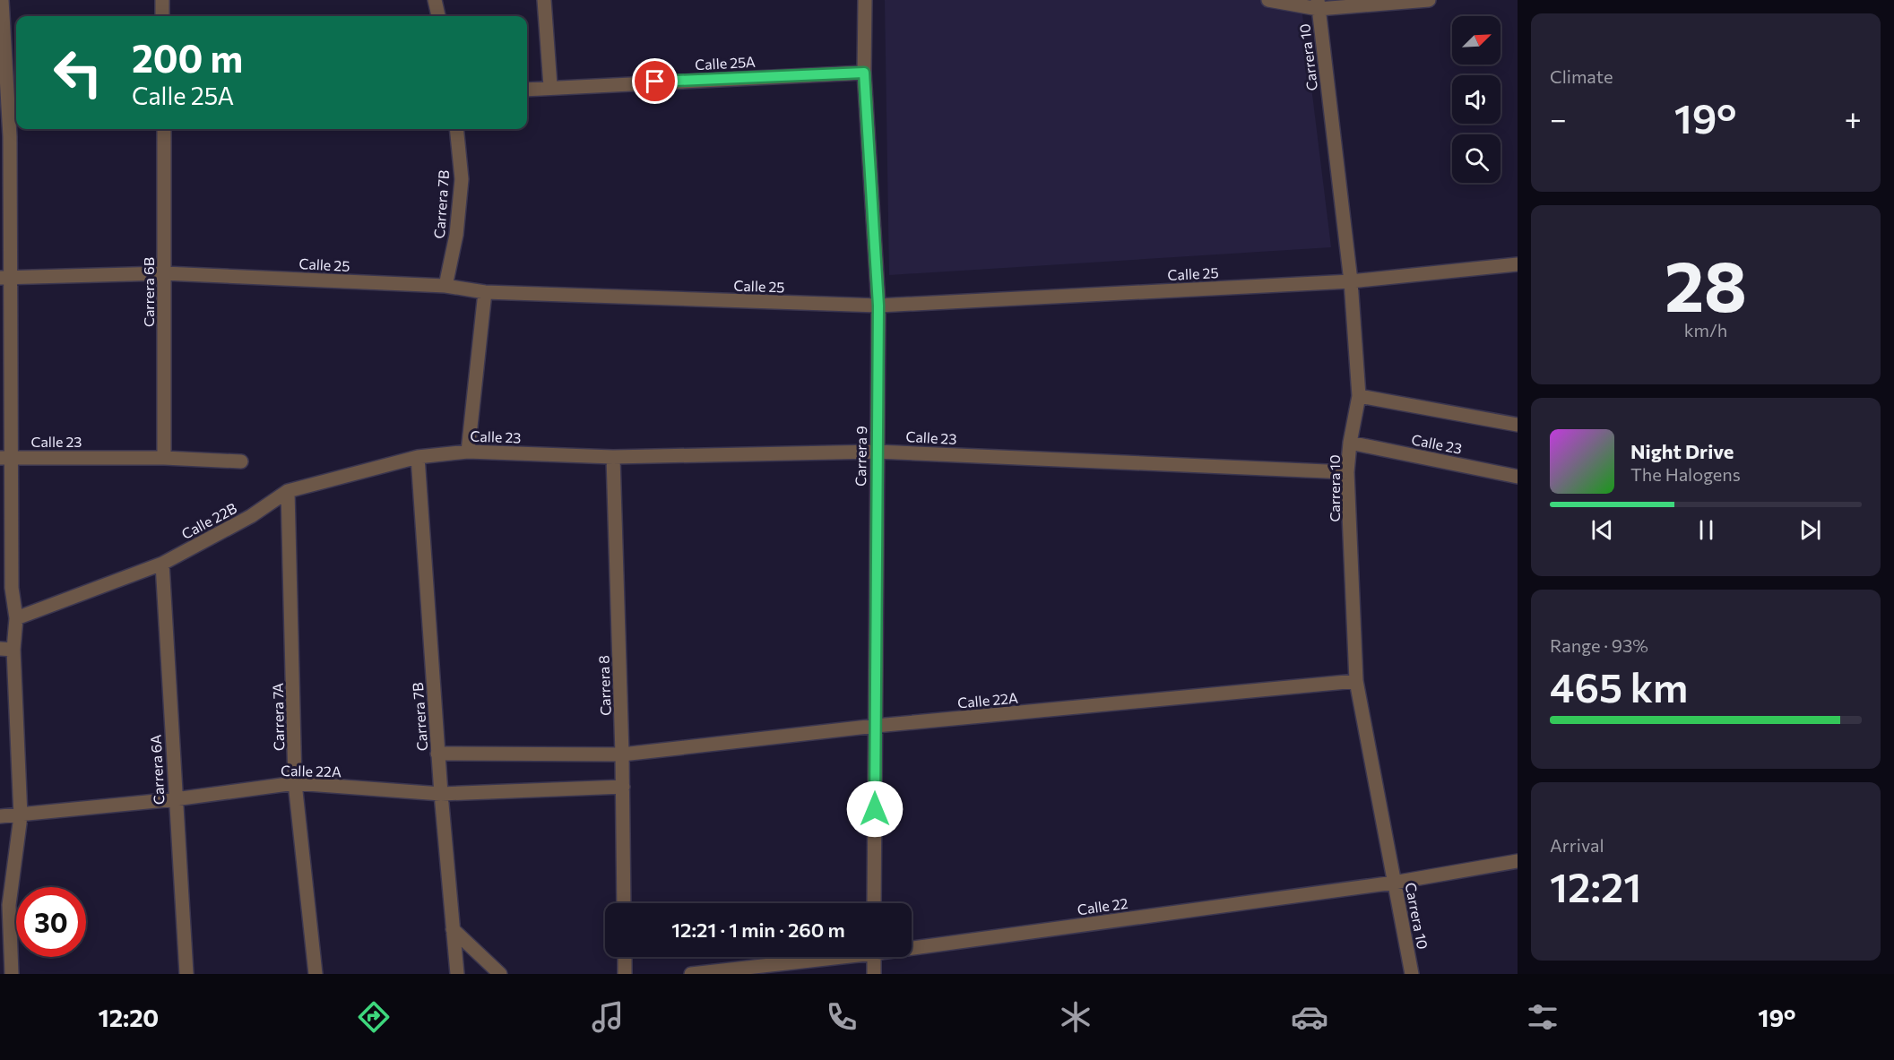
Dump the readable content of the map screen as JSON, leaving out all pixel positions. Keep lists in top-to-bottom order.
{
  "streets": {
    "street": [
      "Carrera 10",
      "Calle 25A",
      "Carrera 7B",
      "Calle 25",
      "Carrera 6B",
      "Calle 23",
      "Carrera 9",
      "Calle 22B",
      "Carrera 8",
      "Calle 22A",
      "Carrera 7A",
      "Carrera 6A",
      "Calle 22"
    ]
  },
  "crossings": [
    ["Carrera 10", "Calle 25"],
    ["Carrera 10", "Calle 23"],
    ["Carrera 10", "Calle 22A"],
    ["Carrera 10", "Calle 22"],
    ["Calle 25A", "Carrera 9"],
    ["Carrera 7B", "Calle 25"],
    ["Carrera 7B", "Calle 23"],
    ["Carrera 7B", "Calle 22B"],
    ["Carrera 7B", "Calle 22A"],
    ["Calle 25", "Carrera 6B"],
    ["Calle 25", "Carrera 9"],
    ["Carrera 6B", "Calle 23"],
    ["Calle 23", "Carrera 9"],
    ["Calle 23", "Calle 22B"],
    ["Calle 23", "Carrera 8"],
    ["Carrera 9", "Calle 22A"],
    ["Calle 22B", "Carrera 7A"],
    ["Calle 22B", "Carrera 6A"],
    ["Carrera 8", "Calle 22A"],
    ["Calle 22A", "Carrera 7A"],
    ["Calle 22A", "Carrera 6A"]
  ],
  "north": "top right",
  "page": {
    "tile": [
      "Climate",
      ["28", "km/h"],
      ["Range · 93%", "465 km"],
      ["Arrival", "12:21"]
    ],
    "turn": ["200 m", "Calle 25A"],
    "heat": ["−", "19°", "+"],
    "song": ["Night Drive", "The Halogens"],
    "limit": "30",
    "trip": "12:21 · 1 min · 260 m",
    "tabs": ["12:20", "19°"]
  }
}
